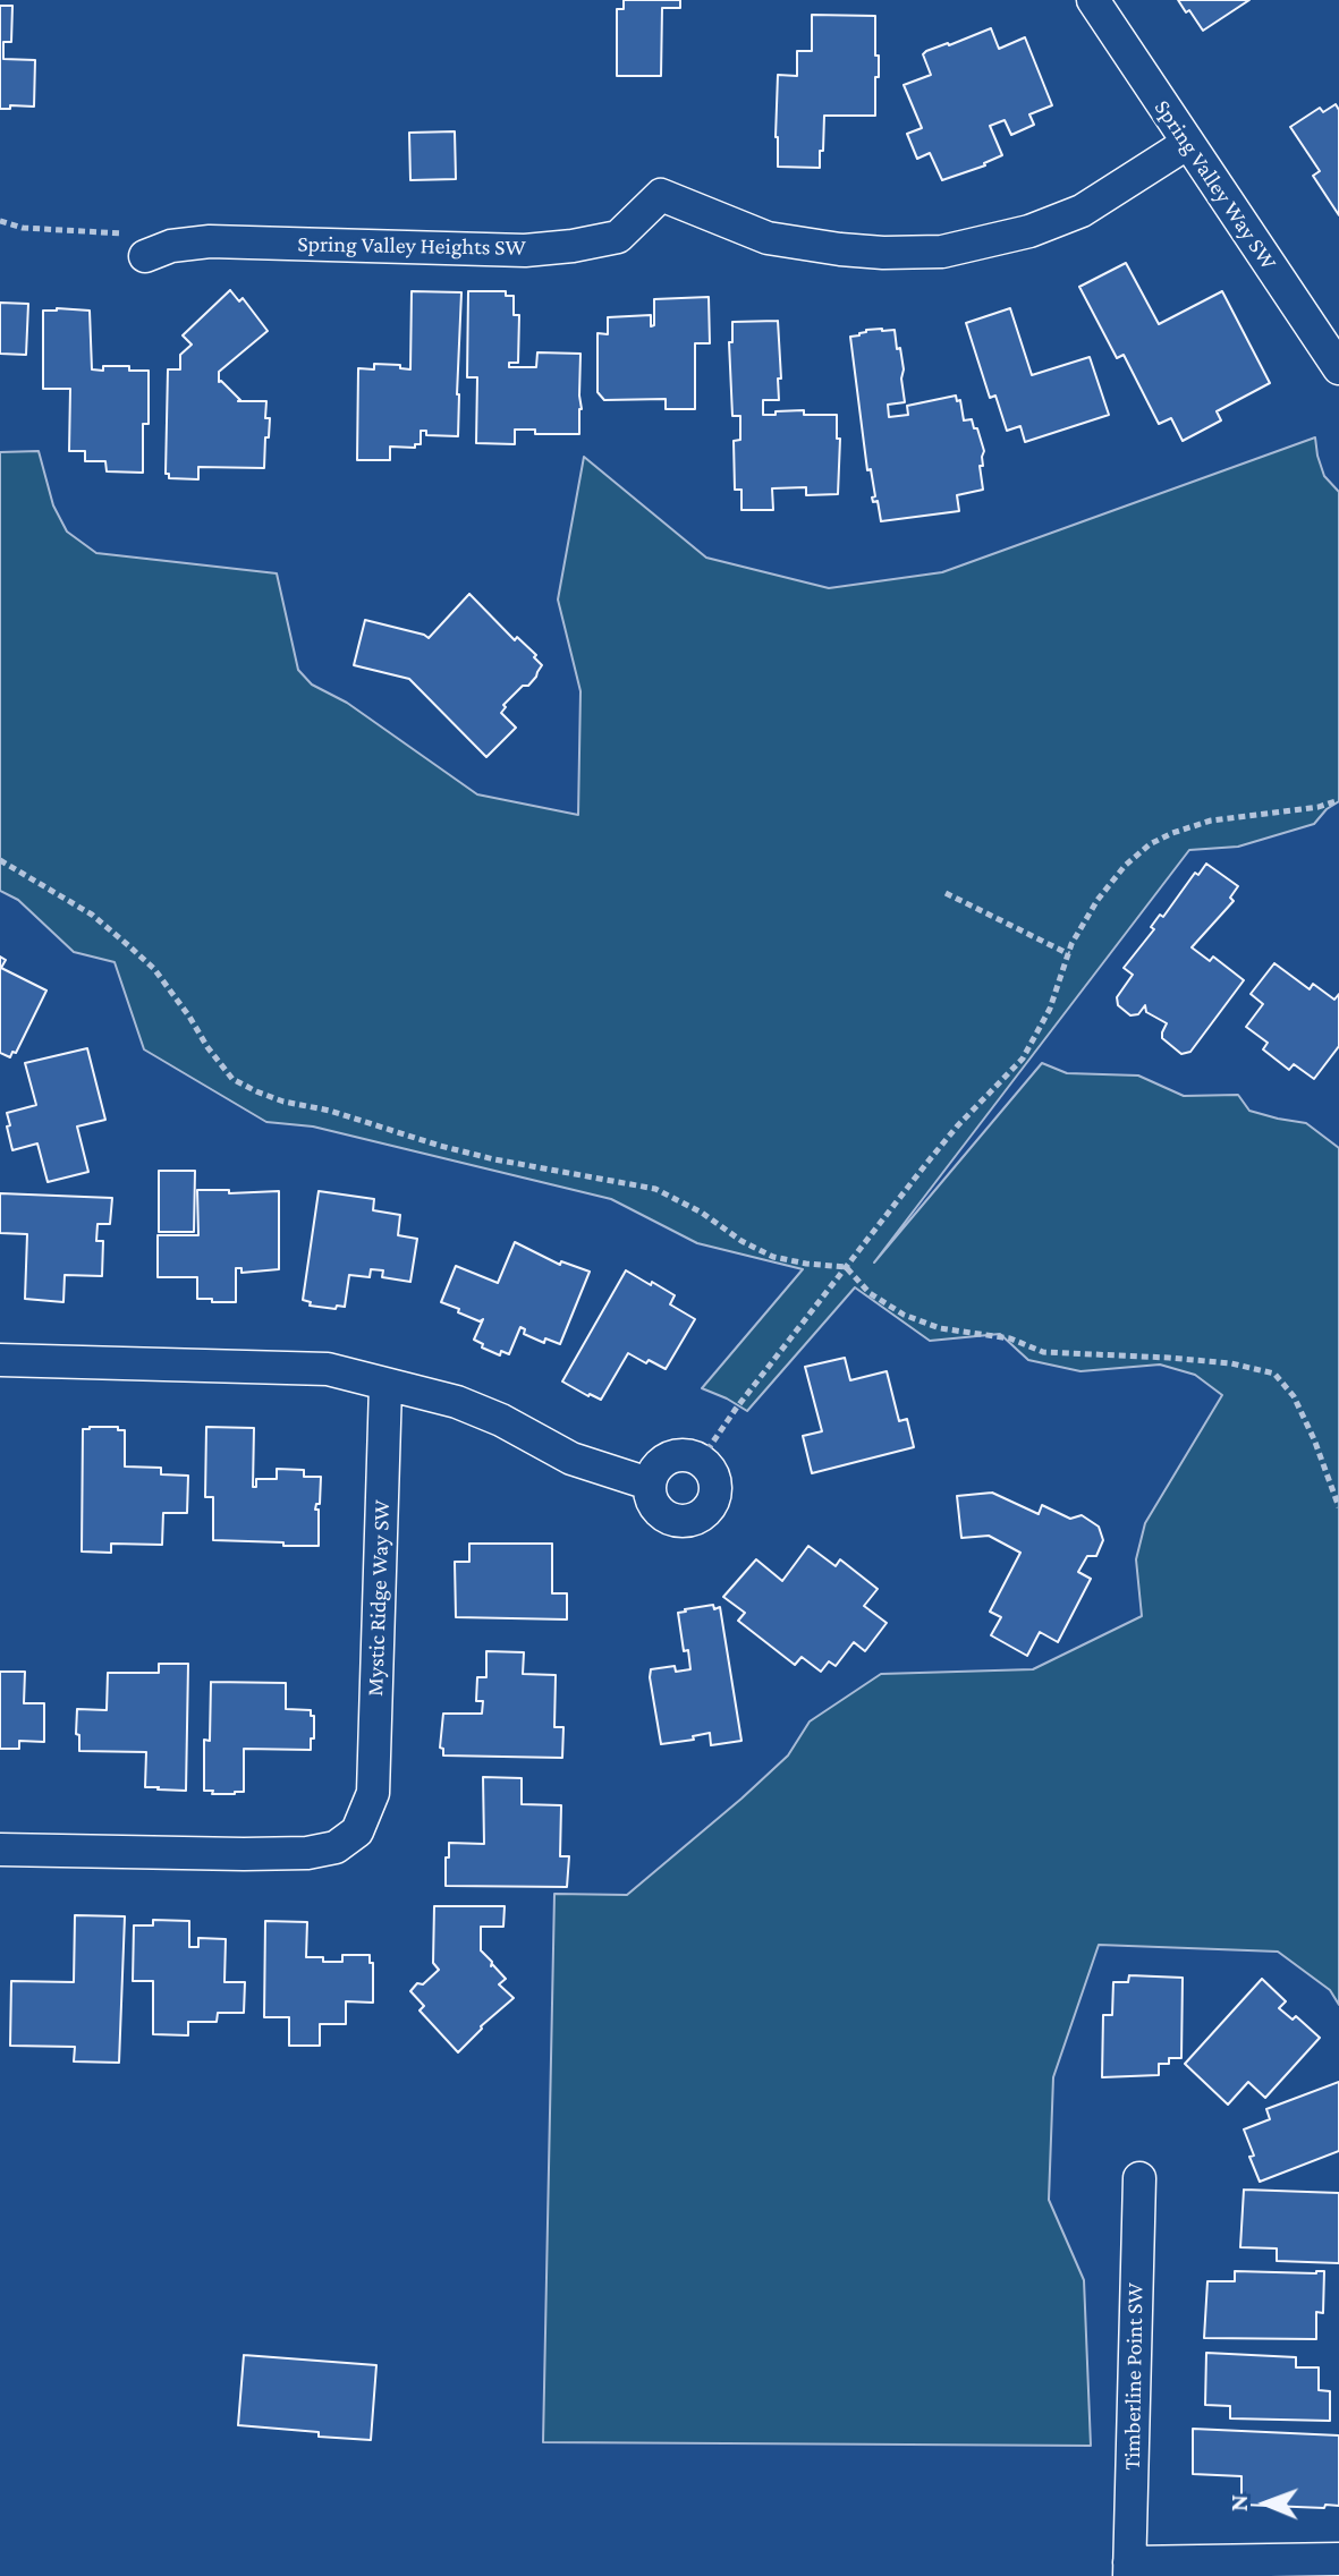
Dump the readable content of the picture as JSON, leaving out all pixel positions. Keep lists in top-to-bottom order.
{
  "streets": {
    "street": [
      "Spring Valley Way SW",
      "Spring Valley Heights SW",
      "Mystic Ridge Way SW",
      "Timberline Point SW"
    ]
  },
  "crossings": [
    ["Spring Valley Way SW", "Spring Valley Heights SW"]
  ],
  "north": "left"
}
